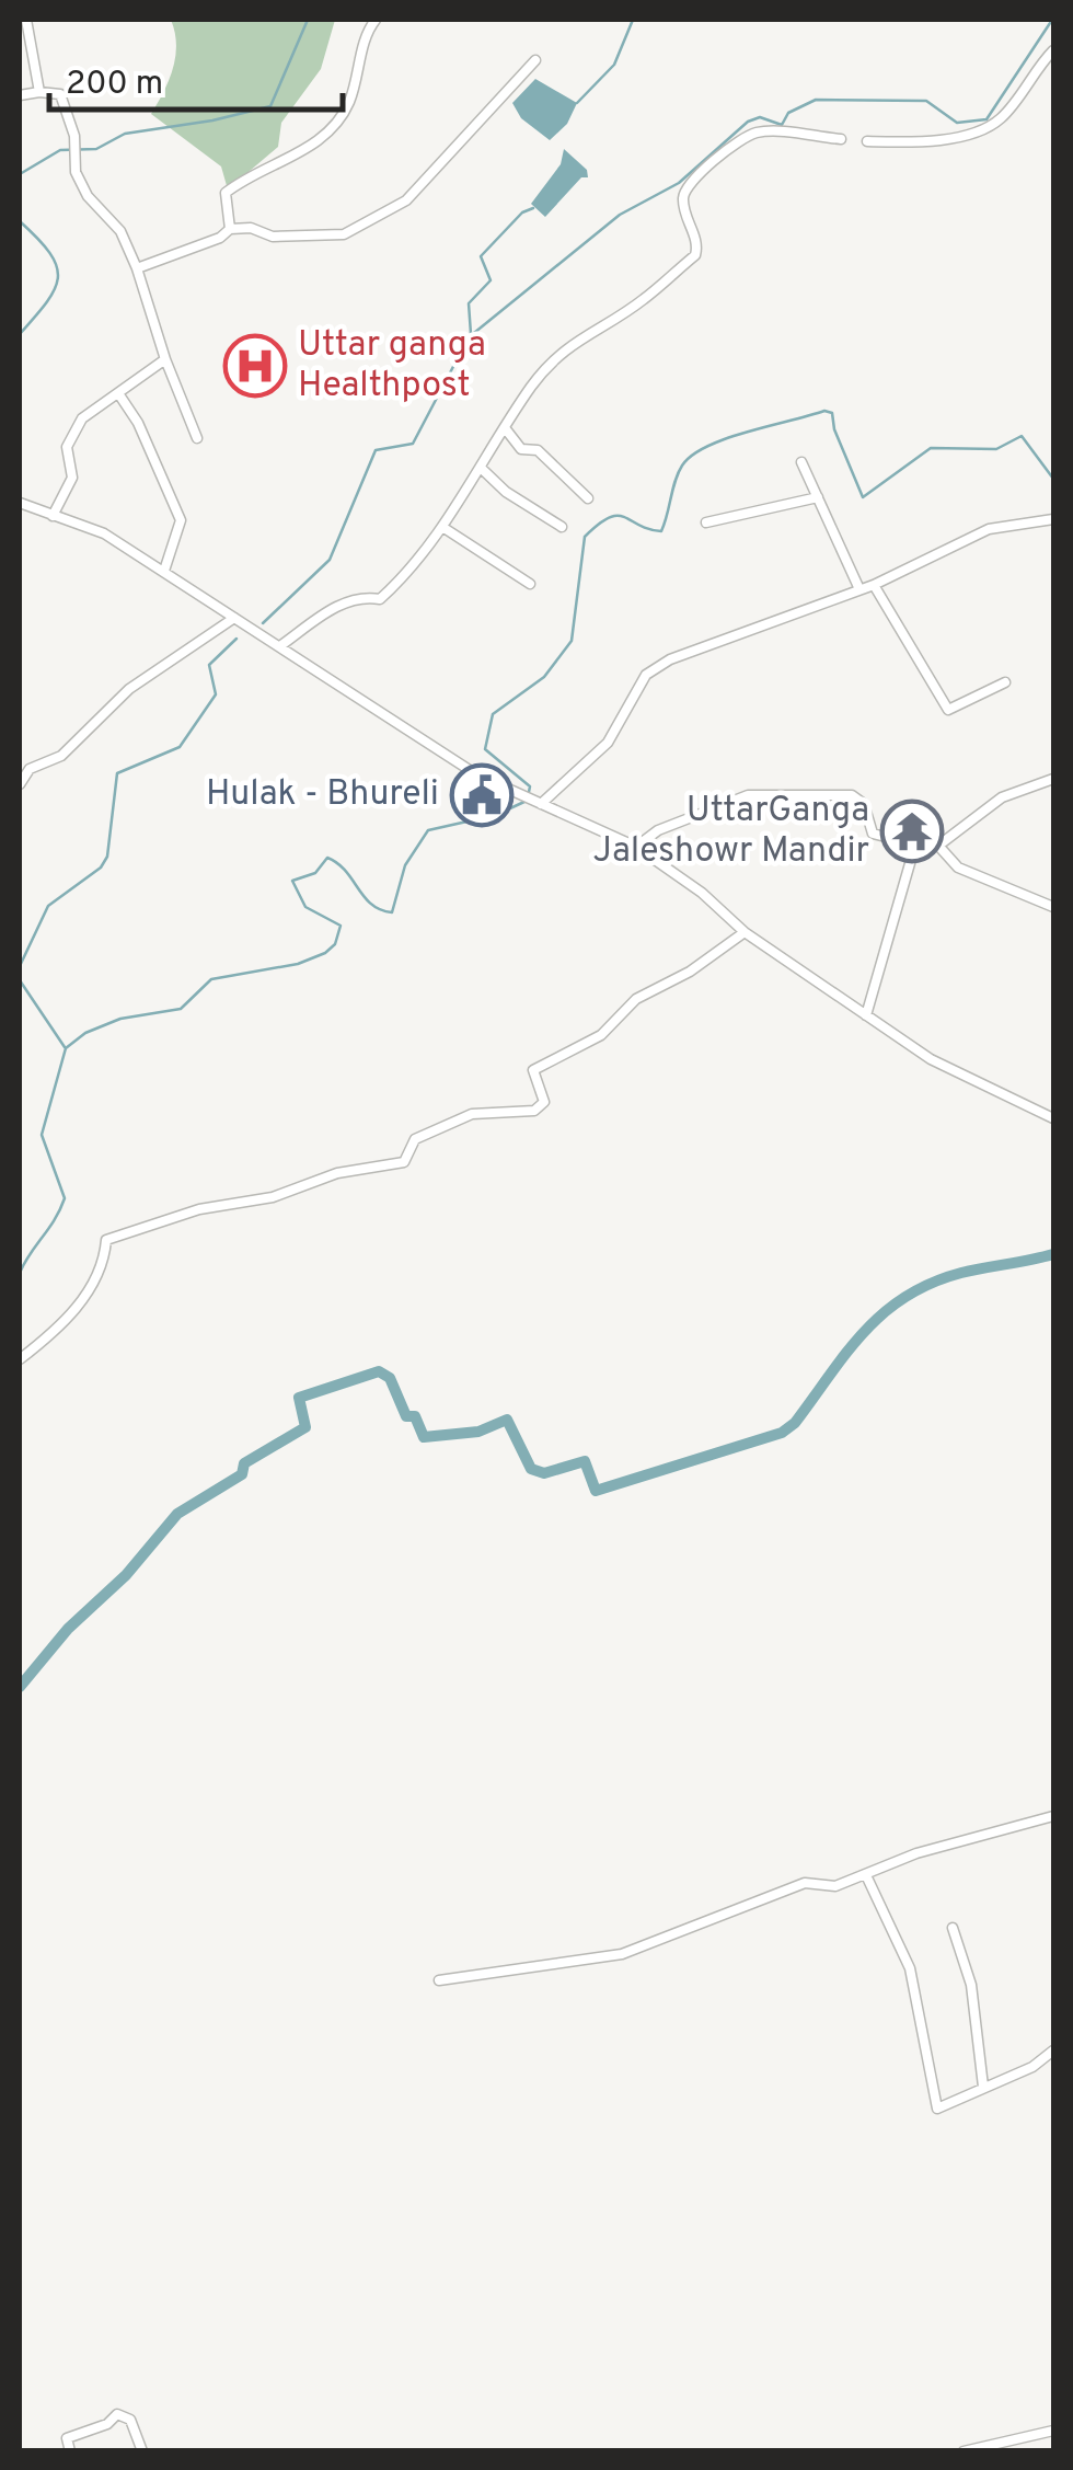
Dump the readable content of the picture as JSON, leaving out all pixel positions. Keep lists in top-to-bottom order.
{
  "places": {
    "hospital": ["Uttar ganga Healthpost"],
    "public building": ["Hulak - Bhureli"],
    "temple": ["UttarGanga Jaleshowr Mandir"]
  },
  "scale_bar": "200 m"
}
